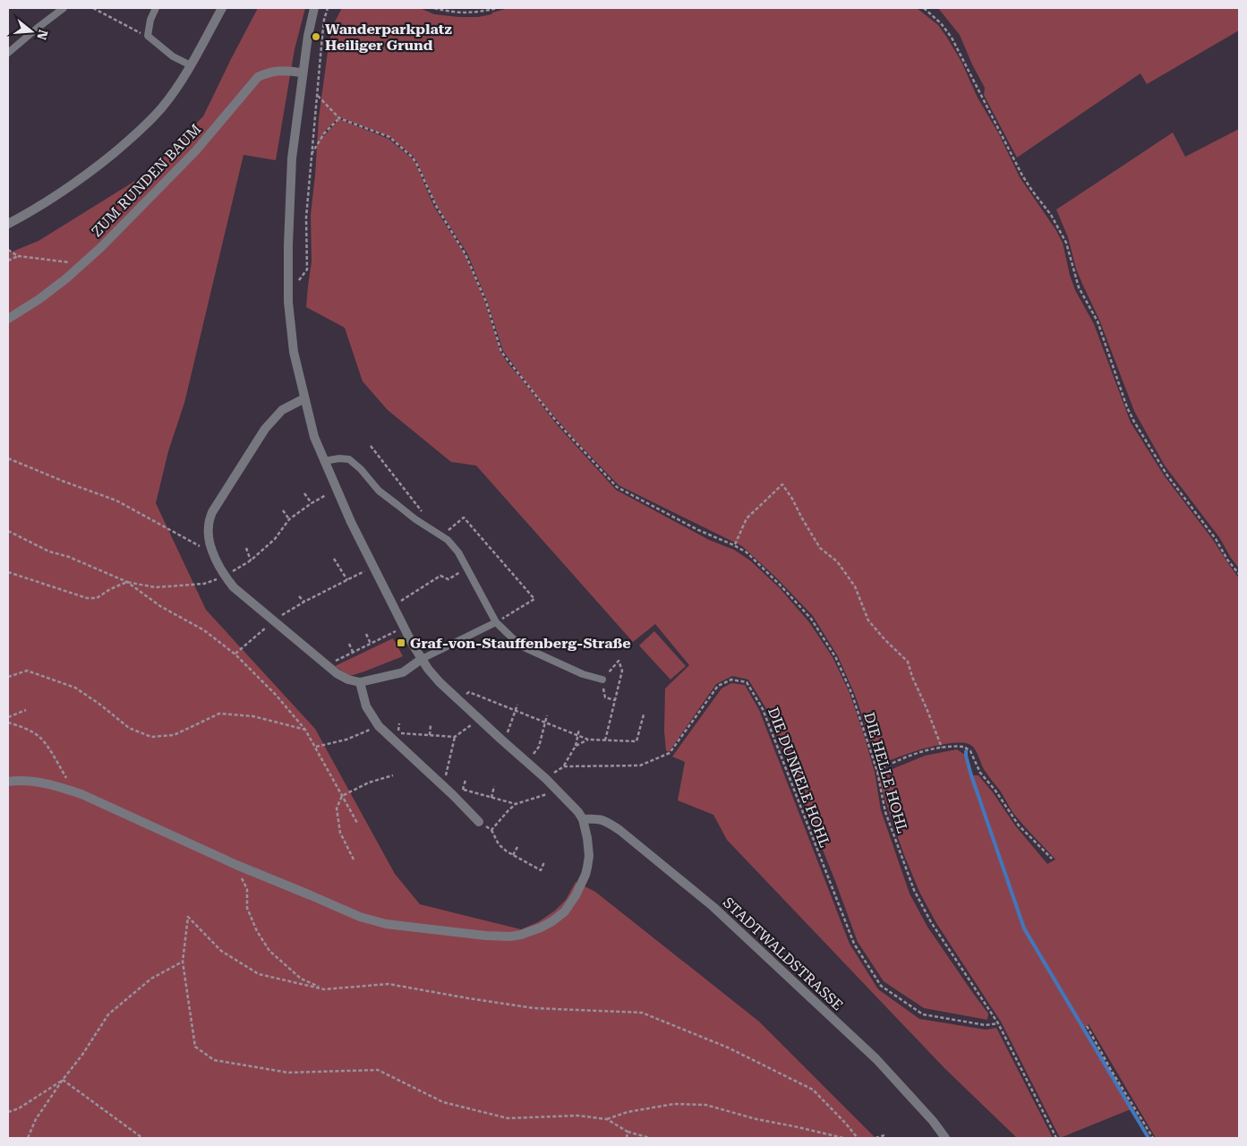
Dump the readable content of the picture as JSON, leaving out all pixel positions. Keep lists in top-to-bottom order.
{
  "streets": {
    "street": ["ZUM RUNDEN BAUM", "STADTWALDSTRASSE"],
    "path": ["DIE HELLE HOHL", "DIE DUNKELE HOHL"]
  },
  "crossings": [
    ["DIE HELLE HOHL", "DIE DUNKELE HOHL"]
  ],
  "places": {
    "other": ["Wanderparkplatz Heiliger Grund"],
    "transit": ["Graf-von-Stauffenberg-Straße"]
  },
  "north": "right"
}
